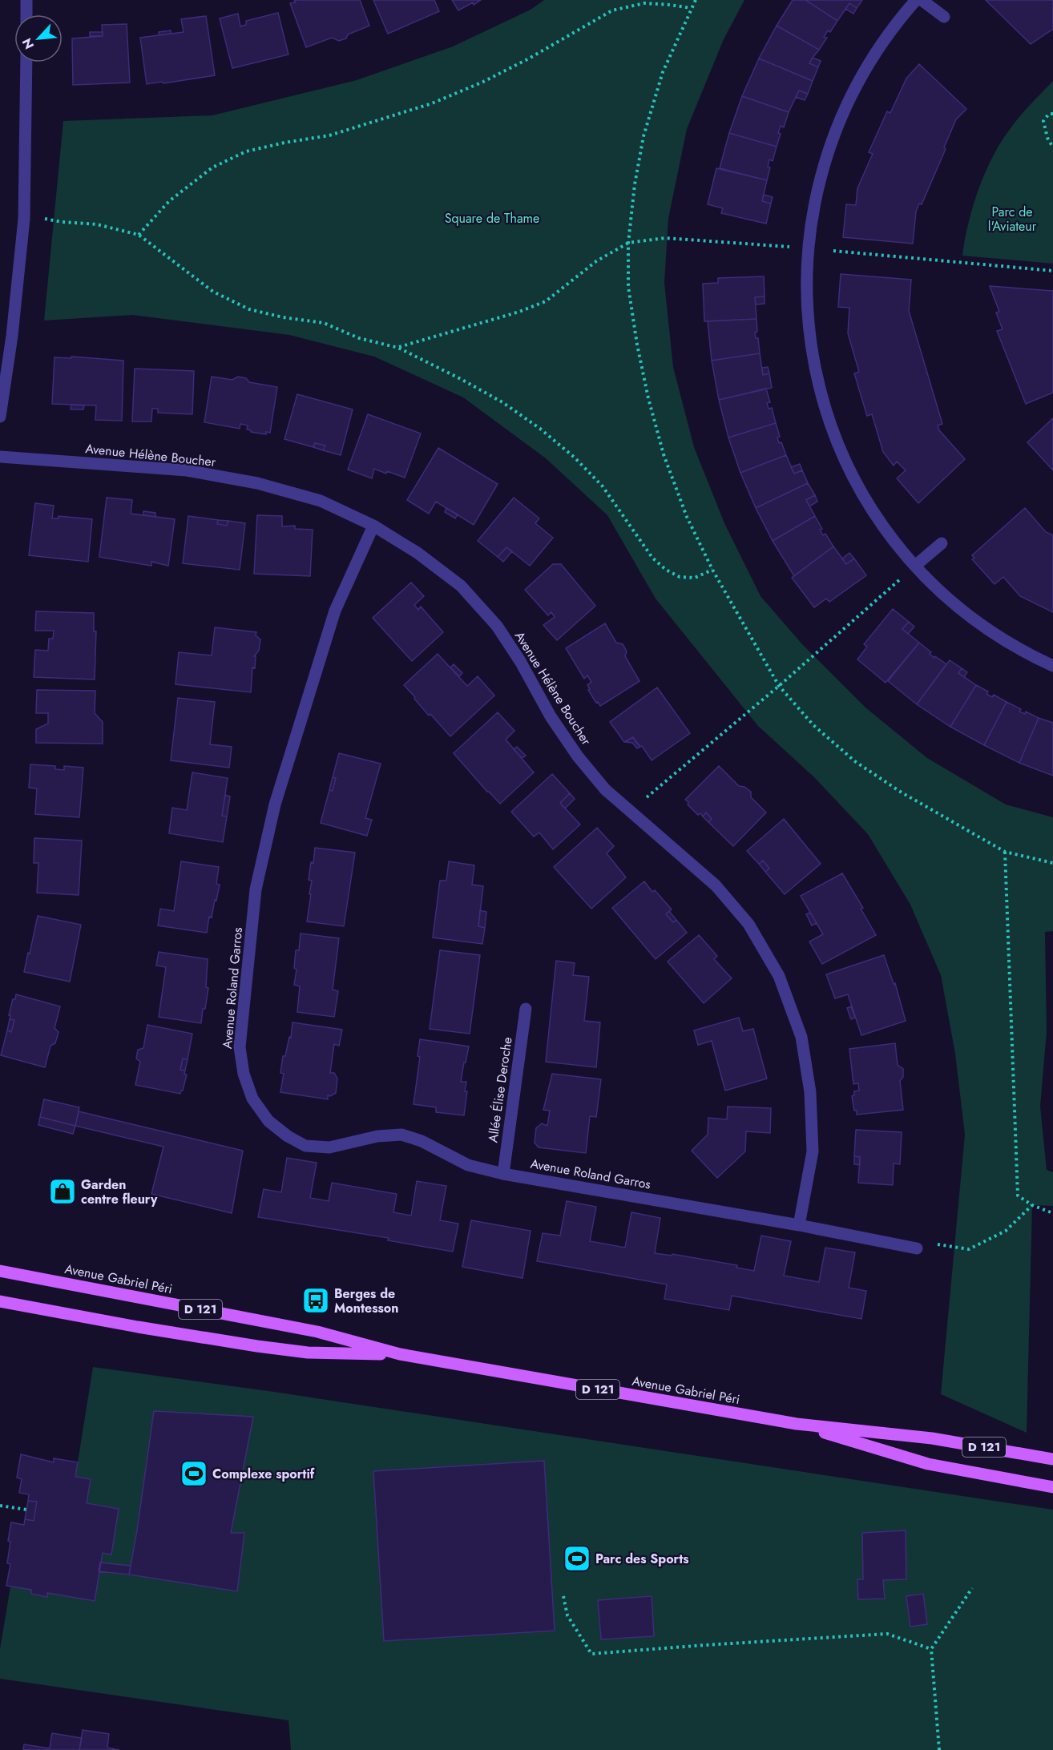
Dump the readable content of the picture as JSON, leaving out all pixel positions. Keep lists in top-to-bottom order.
{
  "streets": {
    "main road": ["Avenue Gabriel Péri", "D 121"],
    "street": ["Avenue Hélène Boucher", "Avenue Roland Garros", "Allée Élise Deroche"]
  },
  "crossings": [
    ["Avenue Hélène Boucher", "Avenue Roland Garros"],
    ["Avenue Roland Garros", "Allée Élise Deroche"]
  ],
  "parks": ["Parc de l'Aviateur", "Square de Thame"],
  "places": {
    "shop": ["Garden centre fleury"],
    "bus stop": ["Berges de Montesson"],
    "sports": ["Complexe sportif", "Parc des Sports"]
  },
  "north": "bottom left"
}
